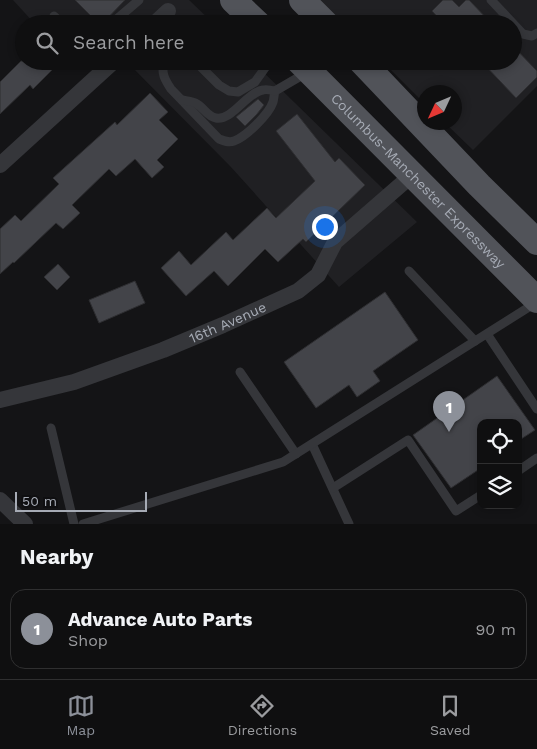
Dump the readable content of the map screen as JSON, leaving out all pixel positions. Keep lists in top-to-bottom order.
{
  "streets": {
    "main road": ["Columbus-Manchester Expressway"],
    "street": ["16th Avenue"]
  },
  "crossings": [
    ["Columbus-Manchester Expressway", "16th Avenue"]
  ],
  "scale_bar": "50 m",
  "north": "bottom left",
  "page": {
    "search": "Search here",
    "pins": "1",
    "scale": "50 m",
    "heading": "Nearby",
    "list": [
      {
        "mark": "1",
        "name": "Advance Auto Parts",
        "note": "Shop",
        "value": "90 m"
      }
    ],
    "nav": ["Map", "Directions", "Saved"]
  }
}
